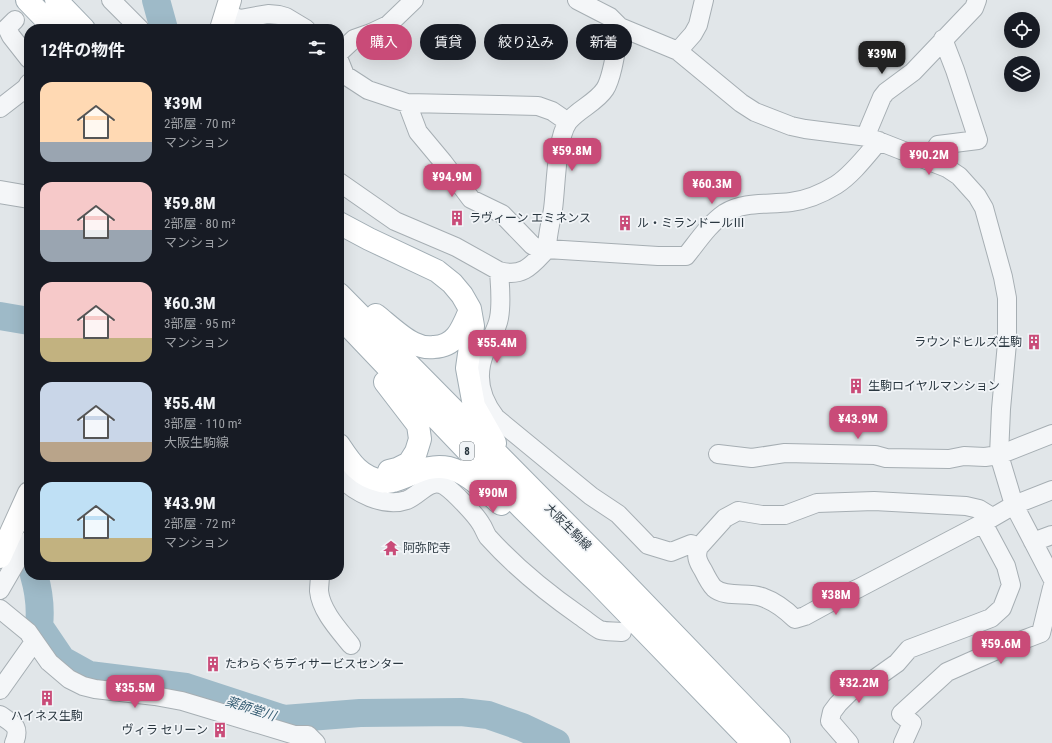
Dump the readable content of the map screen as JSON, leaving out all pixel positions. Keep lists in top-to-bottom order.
{
  "streets": {
    "main road": ["8", "大阪生駒線"]
  },
  "water": ["薬師堂川"],
  "places": {
    "building": [
      "ラヴィーン エミネンス",
      "ル・ミランドールⅢ",
      "ラウンドヒルズ生駒",
      "生駒ロイヤルマンション",
      "たわらぐちディサービスセンター",
      "ハイネス生駒",
      "ヴィラ セリーン"
    ],
    "temple": ["阿弥陀寺"]
  },
  "page": {
    "chip": [
      "購入",
      "賃貸",
      "絞り込み",
      "新着"
    ],
    "heading": "12件の物件",
    "price": [
      "¥39M",
      "¥59.8M",
      "¥90.2M",
      "¥94.9M",
      "¥60.3M",
      "¥55.4M",
      "¥43.9M",
      "¥90M",
      "¥38M",
      "¥59.6M",
      "¥32.2M",
      "¥35.5M"
    ],
    "list": [
      {
        "name": "¥39M",
        "note": "2部屋 · 70 m² · マンション"
      },
      {
        "name": "¥59.8M",
        "note": "2部屋 · 80 m² · マンション"
      },
      {
        "name": "¥60.3M",
        "note": "3部屋 · 95 m² · マンション"
      },
      {
        "name": "¥55.4M",
        "note": "3部屋 · 110 m² · 大阪生駒線"
      },
      {
        "name": "¥43.9M",
        "note": "2部屋 · 72 m² · マンション"
      }
    ]
  }
}
